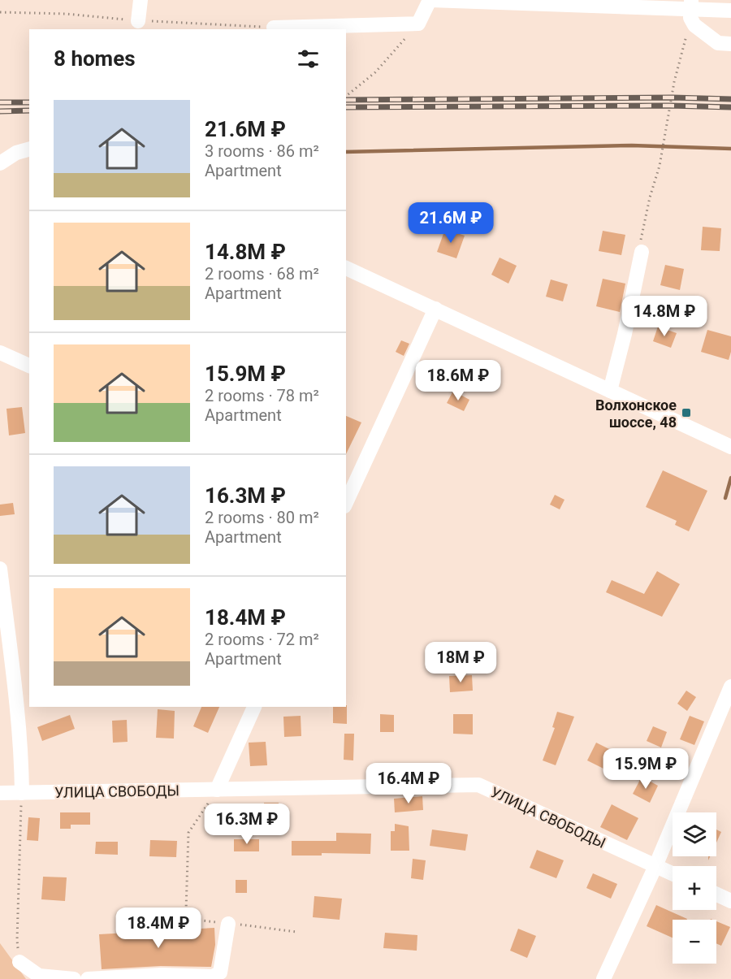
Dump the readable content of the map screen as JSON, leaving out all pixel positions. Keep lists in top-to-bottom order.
{
  "streets": {
    "street": ["УЛИЦА СВОБОДЫ"]
  },
  "places": {
    "transit": ["Волхонское шоссе, 48"]
  },
  "page": {
    "heading": "8 homes",
    "list": [
      {
        "name": "21.6M ₽",
        "note": "3 rooms · 86 m² · Apartment"
      },
      {
        "name": "14.8M ₽",
        "note": "2 rooms · 68 m² · Apartment"
      },
      {
        "name": "15.9M ₽",
        "note": "2 rooms · 78 m² · Apartment"
      },
      {
        "name": "16.3M ₽",
        "note": "2 rooms · 80 m² · Apartment"
      },
      {
        "name": "18.4M ₽",
        "note": "2 rooms · 72 m² · Apartment"
      }
    ],
    "price": [
      "21.6M ₽",
      "14.8M ₽",
      "18.6M ₽",
      "18M ₽",
      "15.9M ₽",
      "16.4M ₽",
      "16.3M ₽",
      "18.4M ₽"
    ],
    "map_buttons": ["+", "−"]
  }
}
